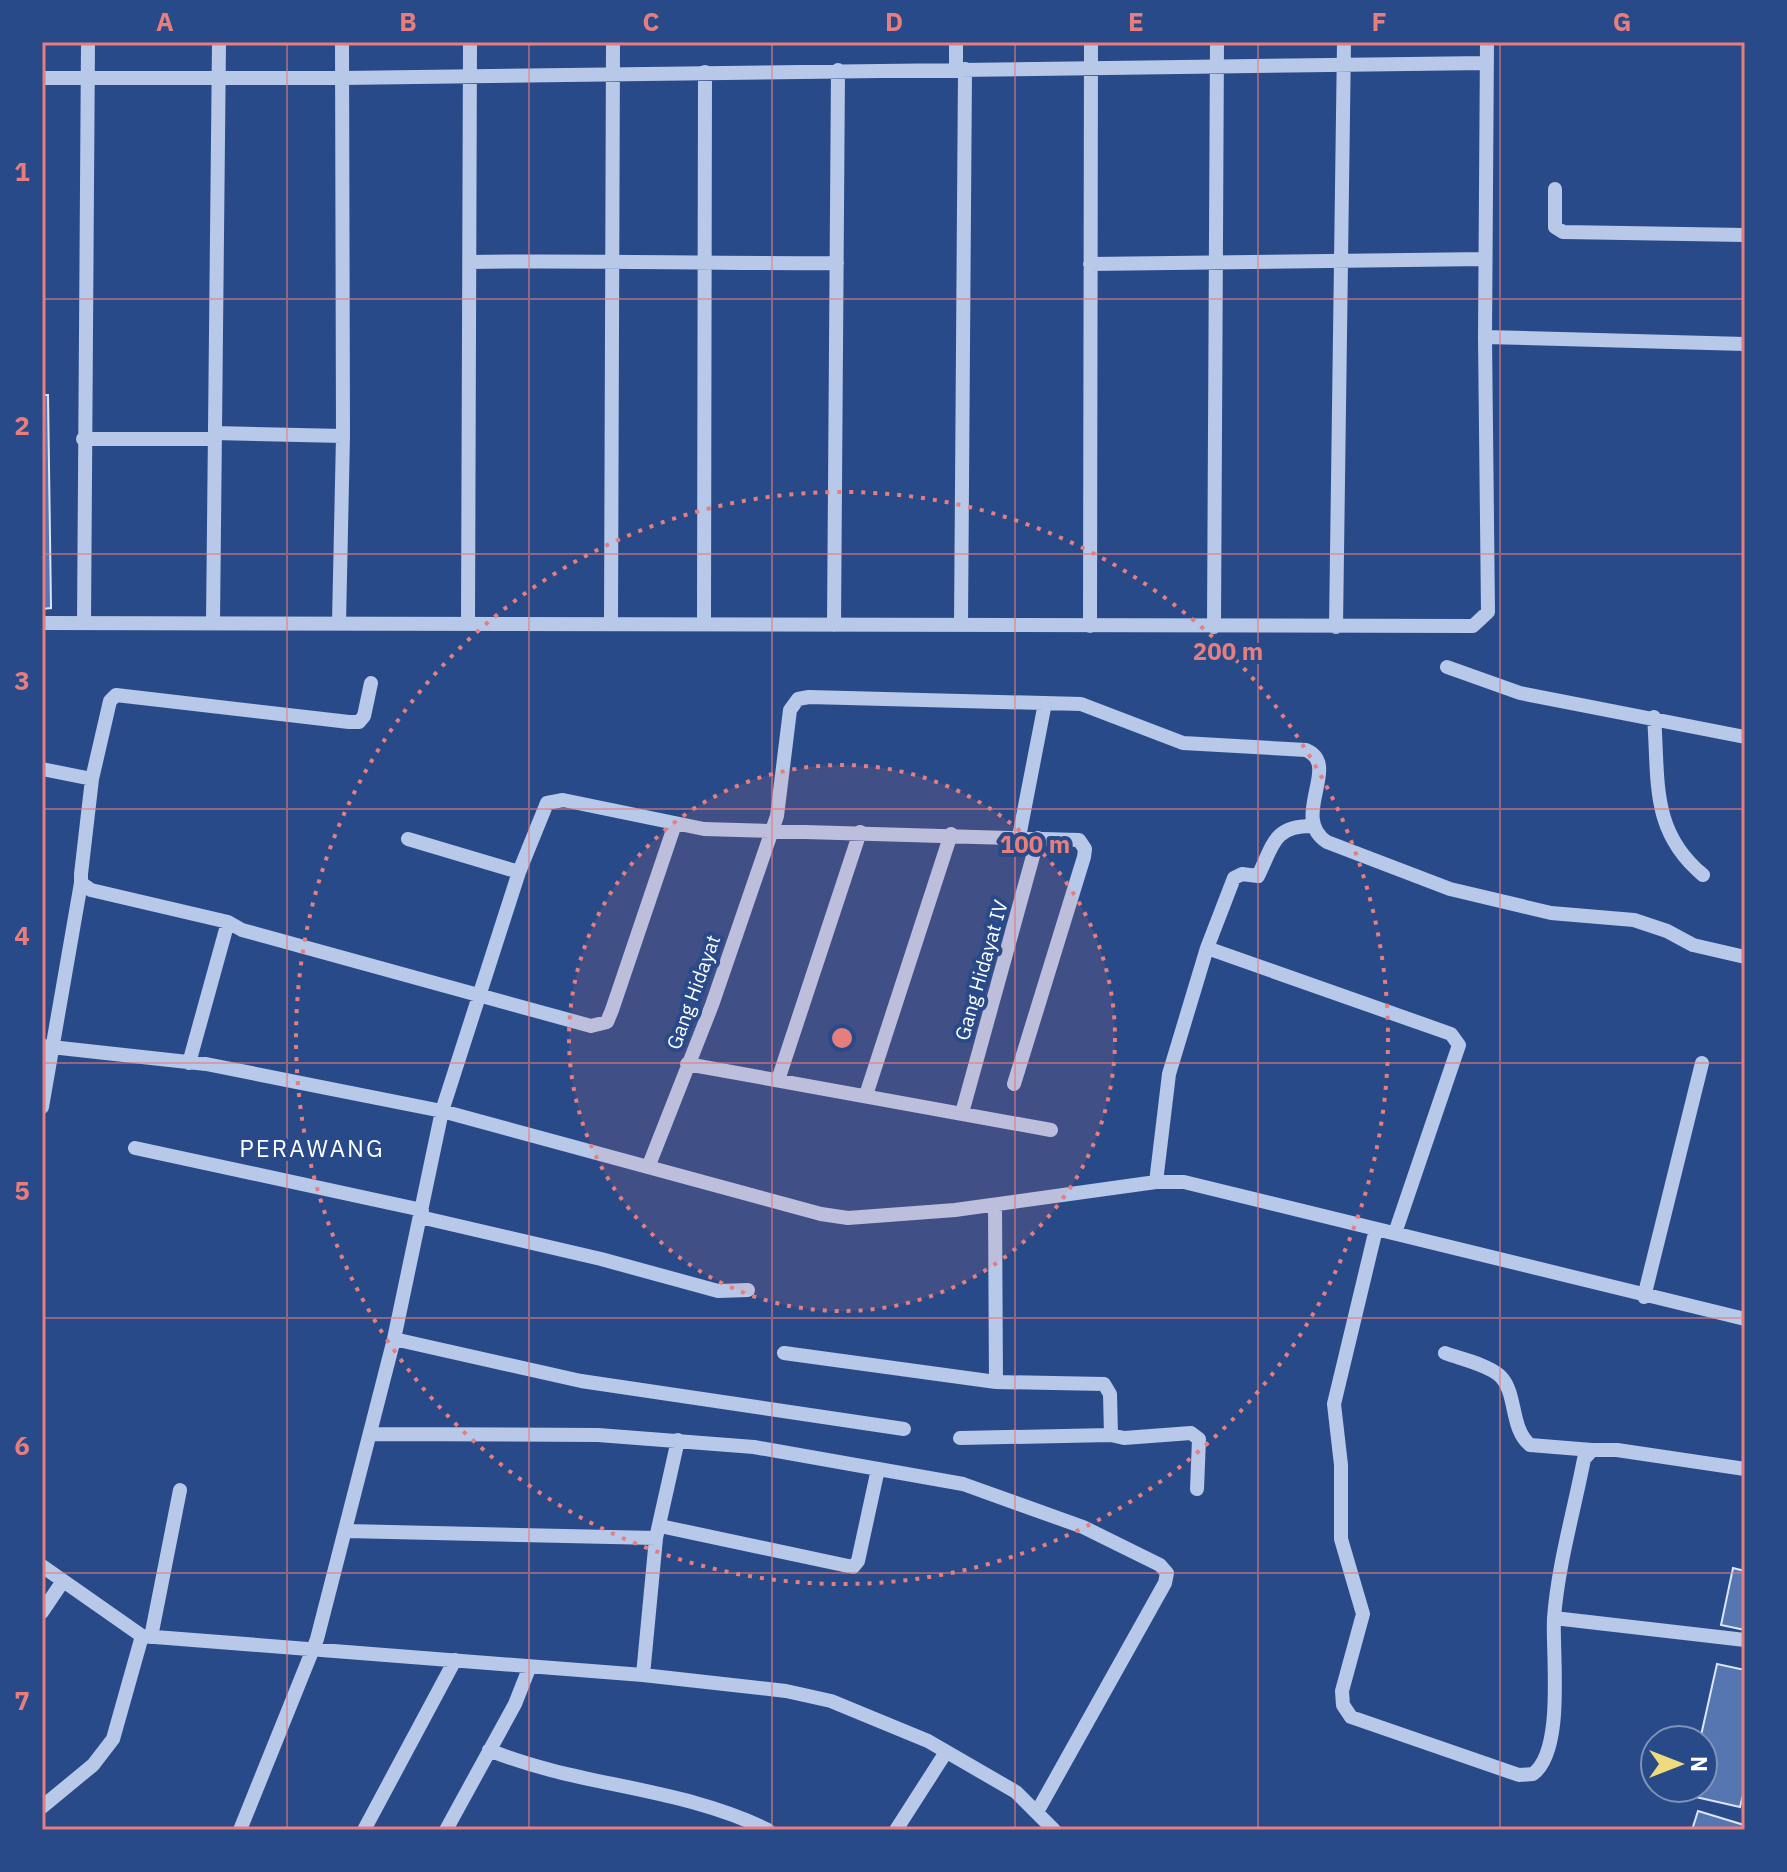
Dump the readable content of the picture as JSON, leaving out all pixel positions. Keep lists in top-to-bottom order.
{
  "streets": {
    "street": ["Gang Hidayat IV", "Gang Hidayat"]
  },
  "districts": ["PERAWANG"],
  "north": "right",
  "grid": {
    "columns": [
      "A",
      "B",
      "C",
      "D",
      "E",
      "F",
      "G"
    ],
    "rows": [
      "1",
      "2",
      "3",
      "4",
      "5",
      "6",
      "7"
    ]
  },
  "rings": ["200 m", "100 m"]
}
